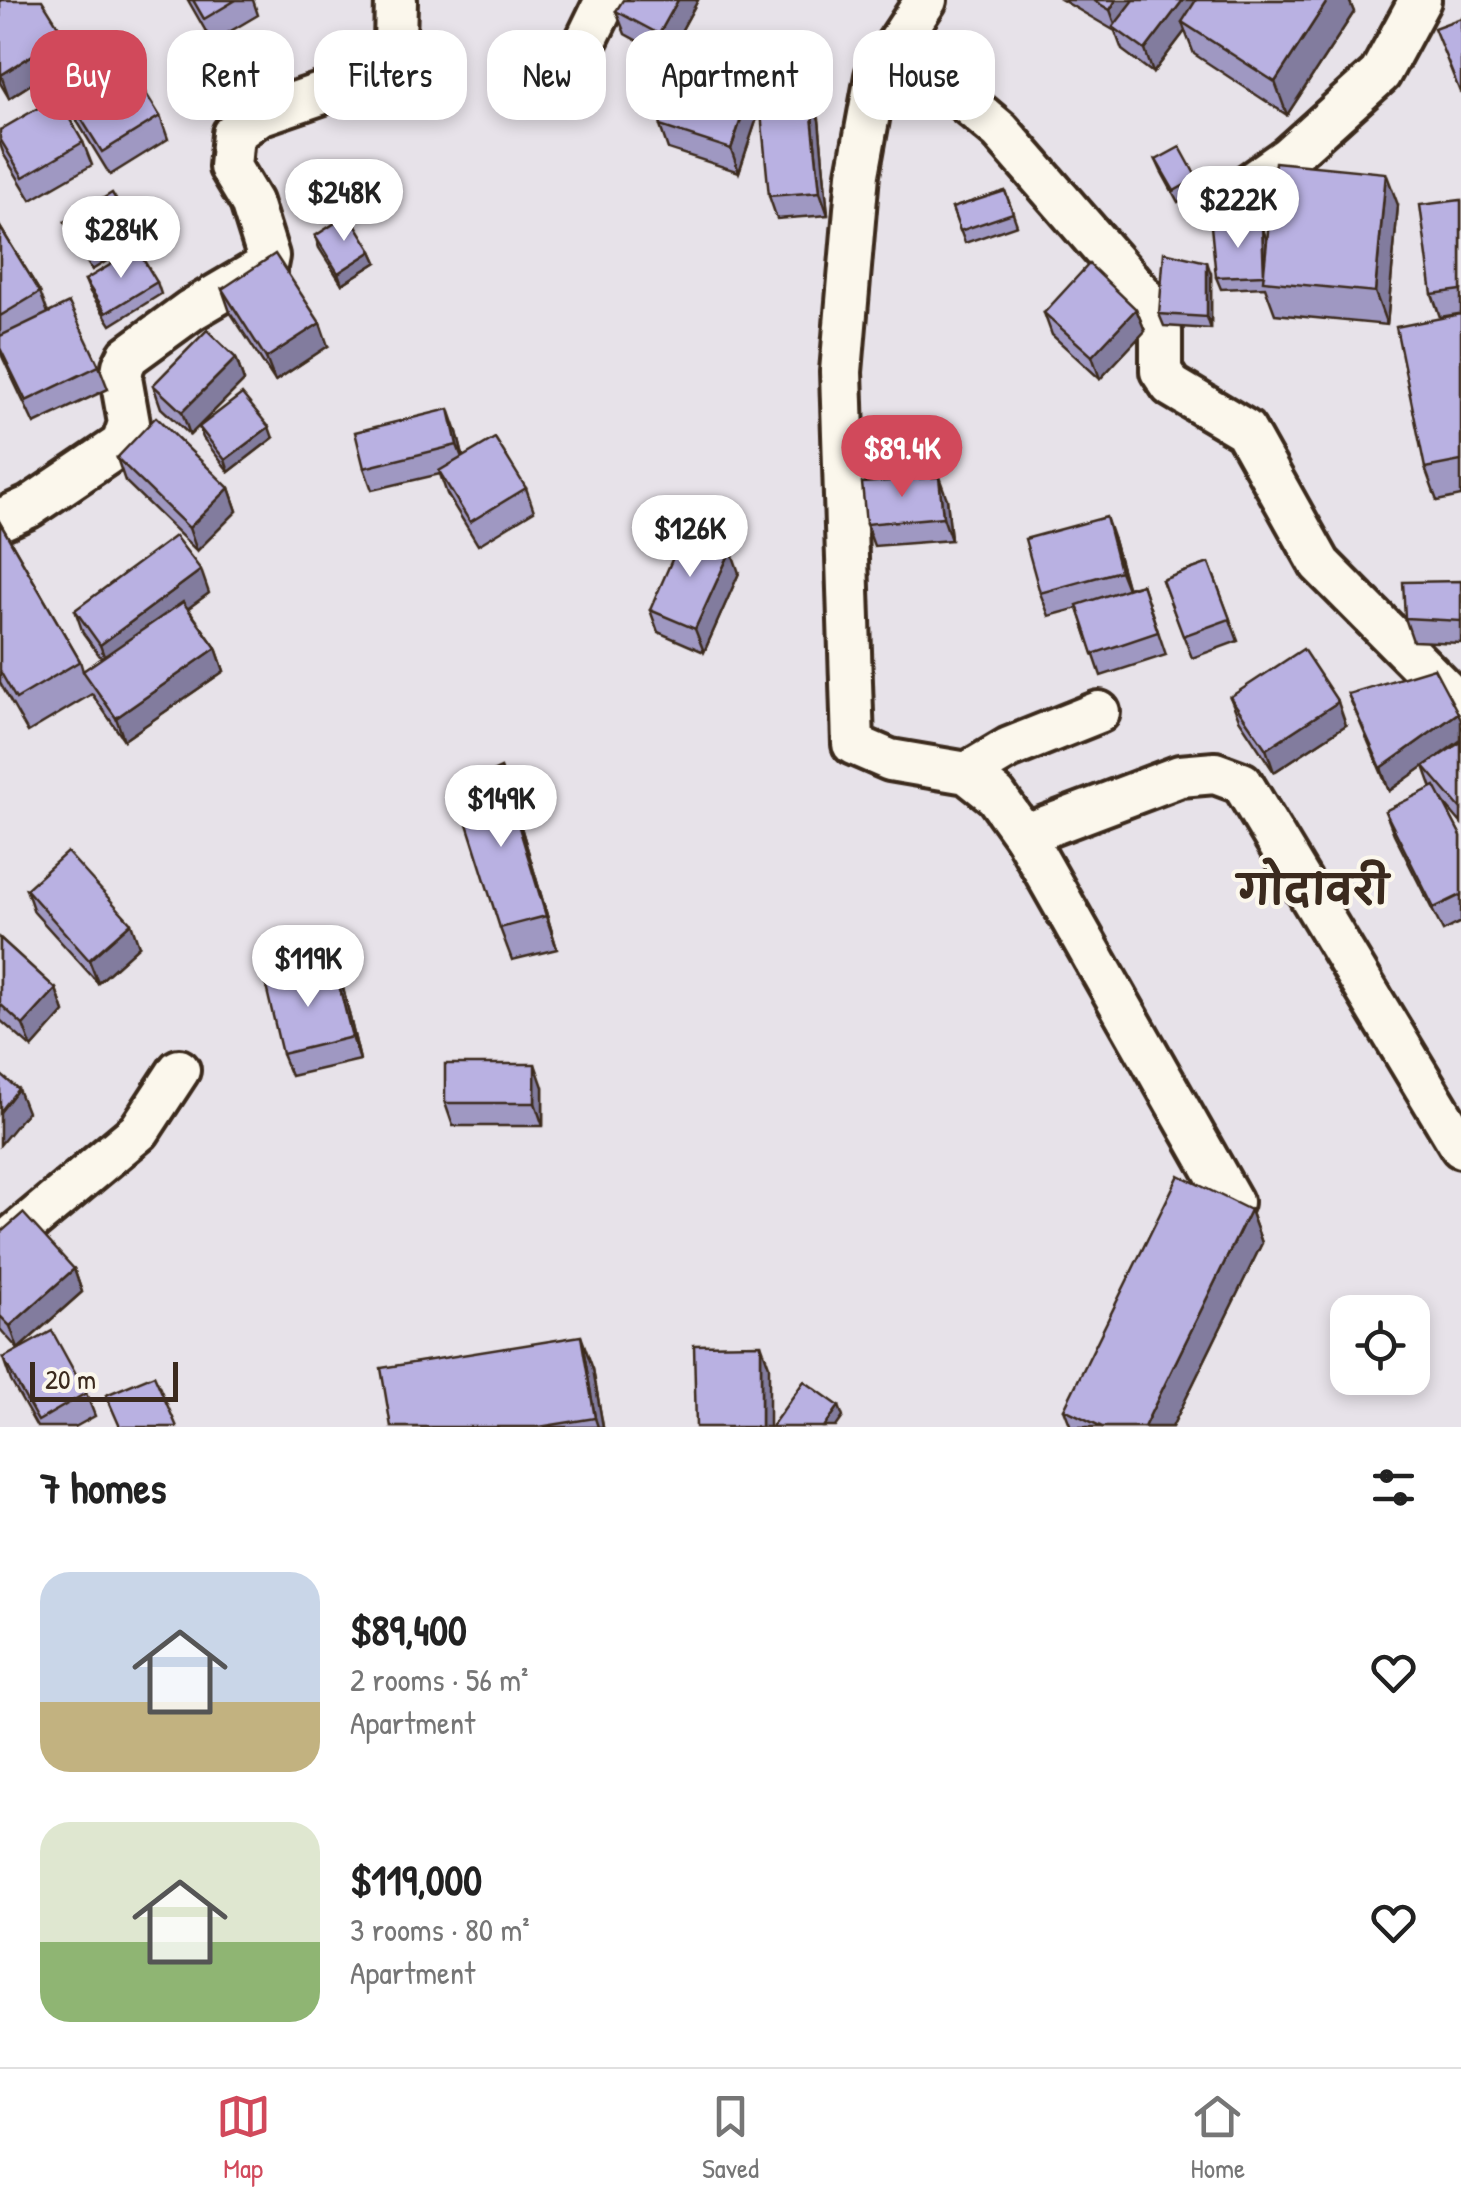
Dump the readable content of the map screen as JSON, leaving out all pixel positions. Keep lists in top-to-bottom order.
{
  "districts": ["गोदावरी"],
  "scale_bar": "20 m",
  "page": {
    "chip": [
      "Buy",
      "Rent",
      "Filters",
      "New",
      "Apartment",
      "House"
    ],
    "price": [
      "$248K",
      "$222K",
      "$284K",
      "$89.4K",
      "$126K",
      "$149K",
      "$119K"
    ],
    "scale": "20 m",
    "heading": "7 homes",
    "list": [
      {
        "name": "$89,400",
        "note": "2 rooms · 56 m² · Apartment"
      },
      {
        "name": "$119,000",
        "note": "3 rooms · 80 m² · Apartment"
      }
    ],
    "tabs": ["Map", "Saved", "Home"]
  }
}
